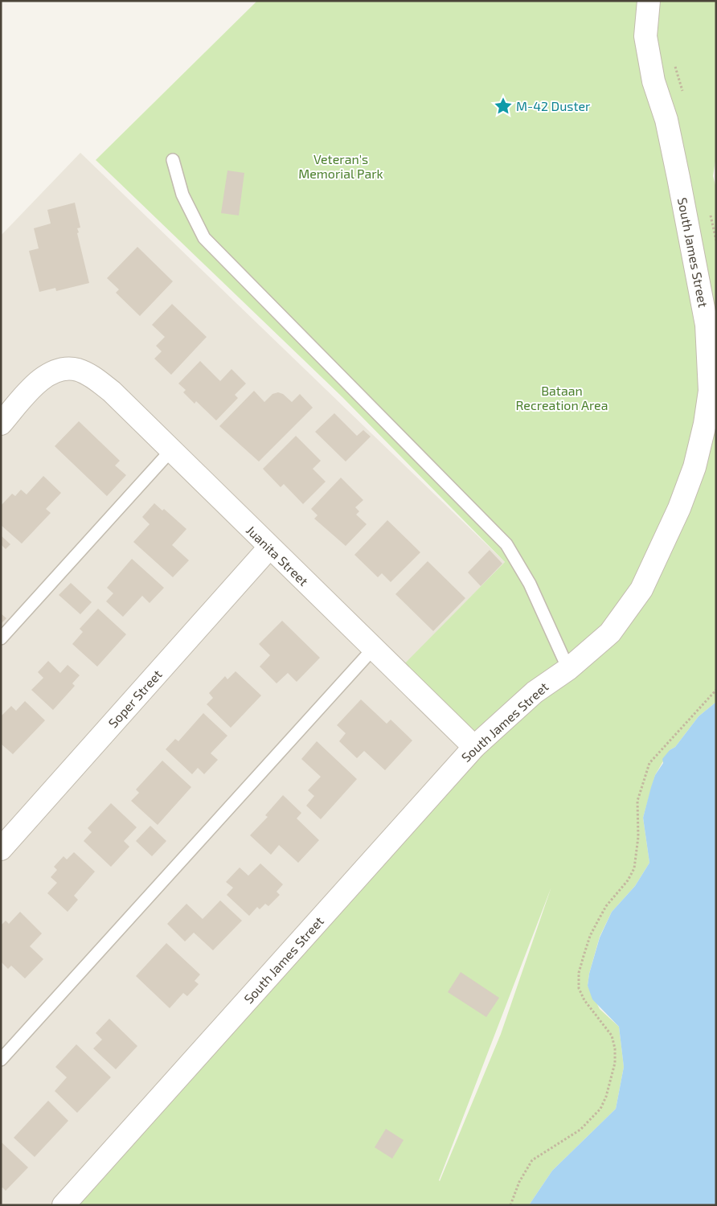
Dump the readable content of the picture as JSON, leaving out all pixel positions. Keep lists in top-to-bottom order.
{
  "streets": {
    "street": ["South James Street", "Juanita Street", "Soper Street"]
  },
  "crossings": [
    ["South James Street", "Juanita Street"],
    ["Juanita Street", "Soper Street"]
  ],
  "parks": ["Veteran's Memorial Park", "Bataan Recreation Area"],
  "places": {
    "place": ["M-42 Duster"]
  }
}
